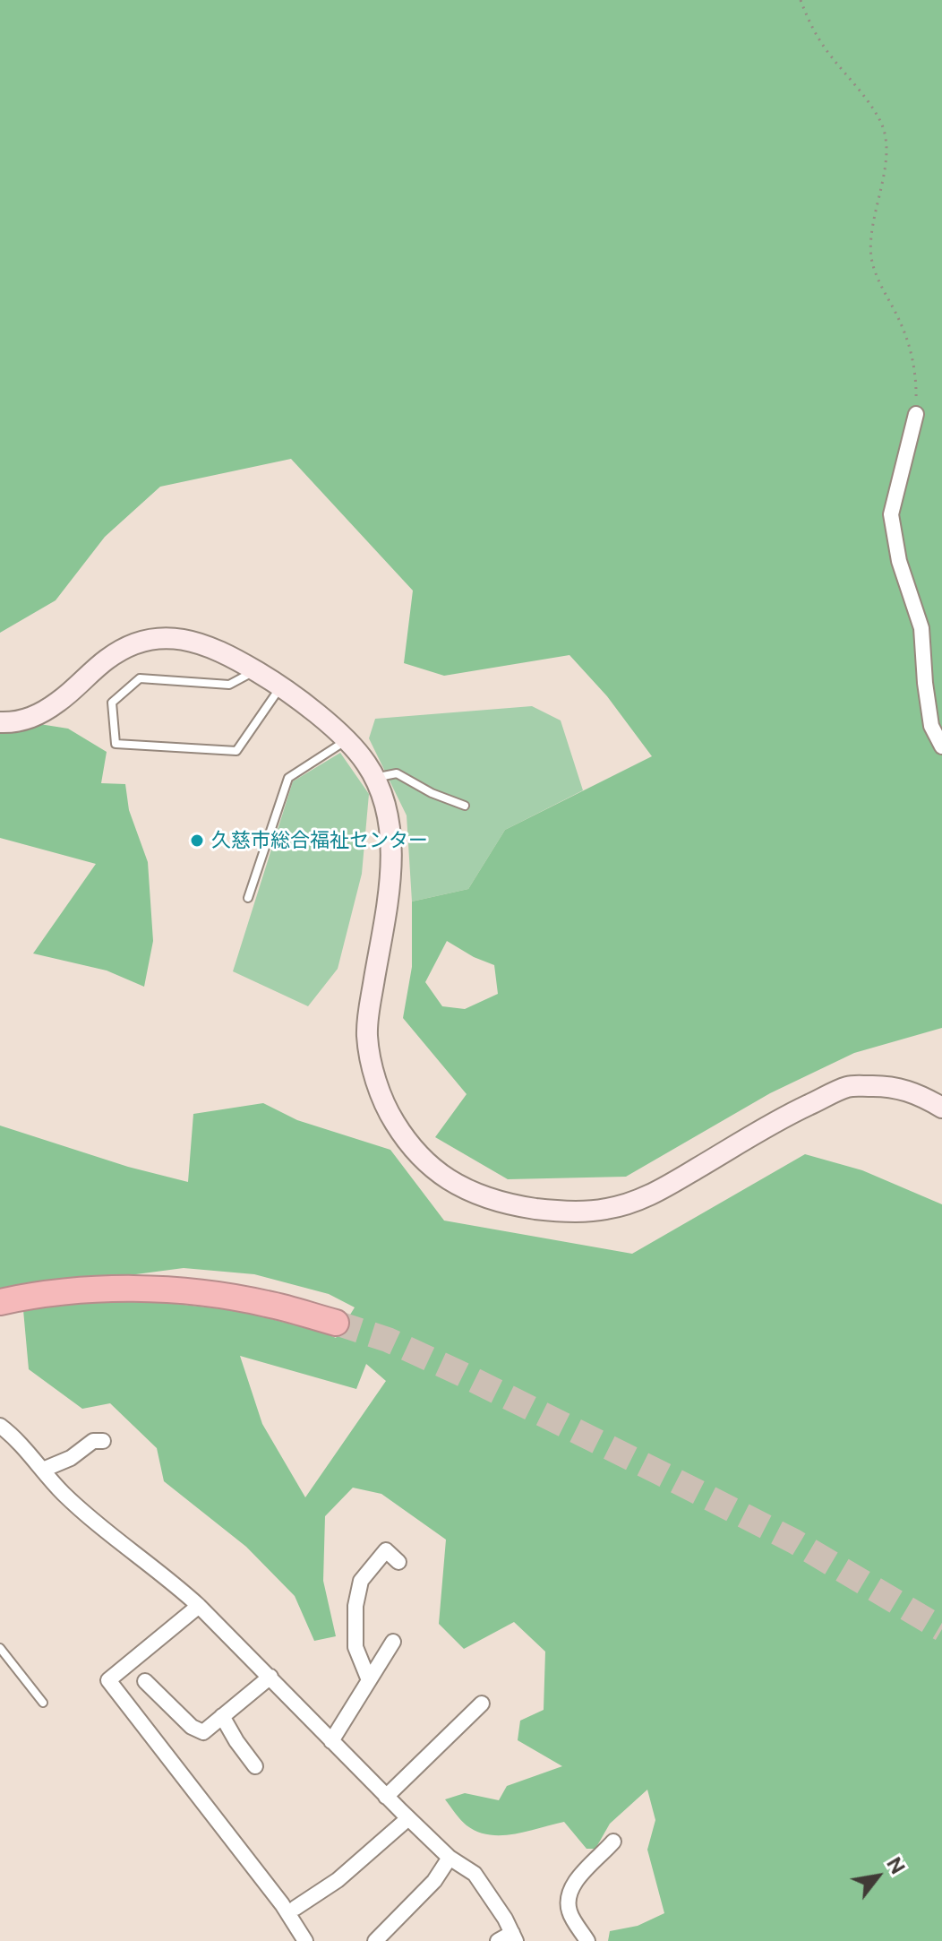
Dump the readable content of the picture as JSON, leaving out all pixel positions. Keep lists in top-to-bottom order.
{
  "places": ["久慈市総合福祉センター"],
  "north": "top right"
}
